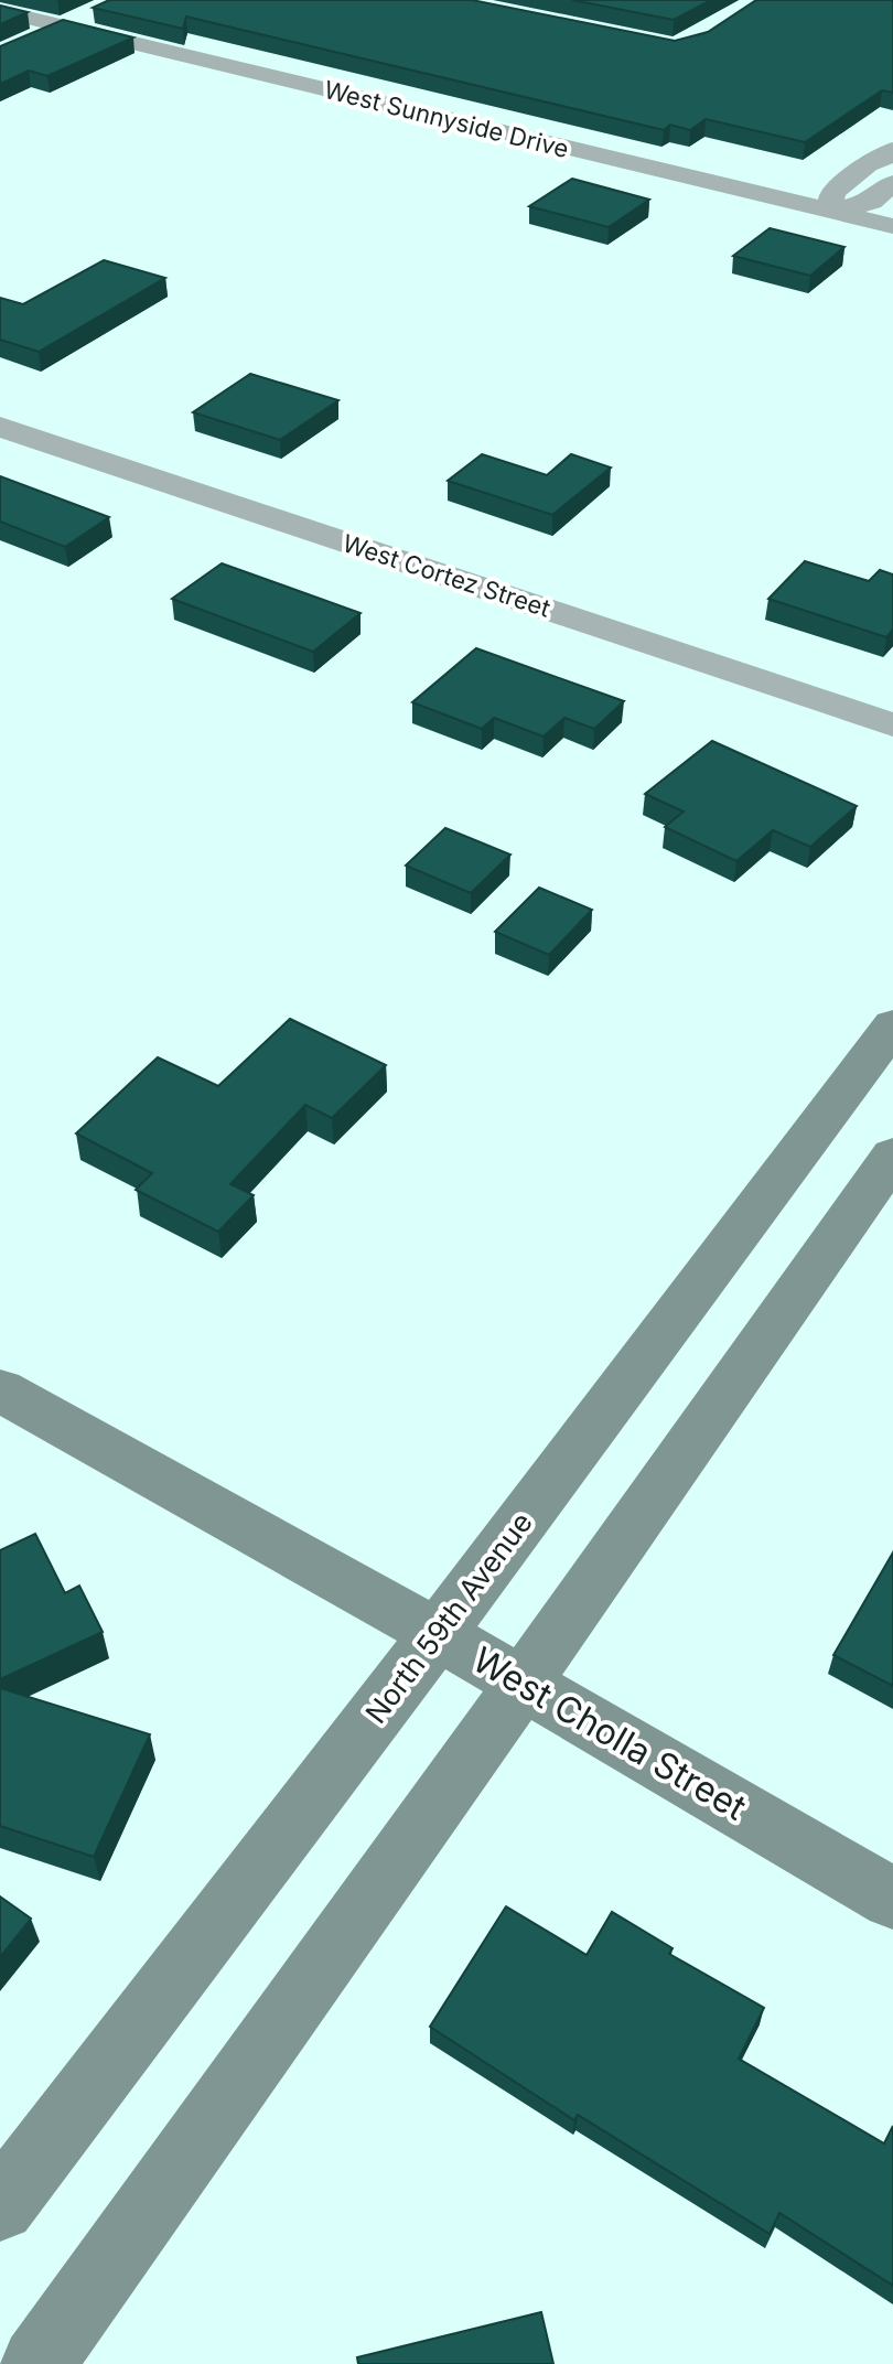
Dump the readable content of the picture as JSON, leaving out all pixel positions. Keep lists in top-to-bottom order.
{
  "streets": {
    "main road": ["North 59th Avenue", "West Cholla Street"],
    "street": ["West Sunnyside Drive", "West Cortez Street"]
  },
  "crossings": [
    ["North 59th Avenue", "West Cholla Street"]
  ]
}
